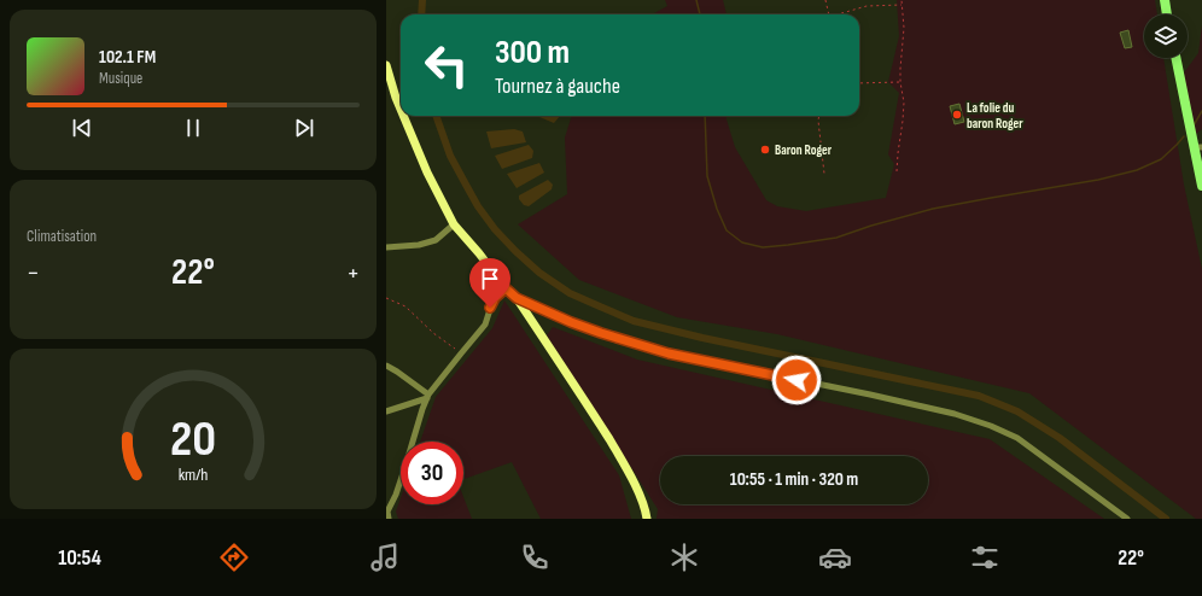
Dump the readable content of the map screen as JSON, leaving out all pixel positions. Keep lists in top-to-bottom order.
{
  "places": ["La folie du baron Roger", "Baron Roger"],
  "page": {
    "turn": ["300 m", "Tournez à gauche"],
    "song": ["102.1 FM", "Musique"],
    "tile": "Climatisation",
    "heat": ["−", "22°", "+"],
    "limit": "30",
    "trip": "10:55 · 1 min · 320 m",
    "tabs": ["10:54", "22°"],
    "gauge": ["20", "km/h"]
  }
}
